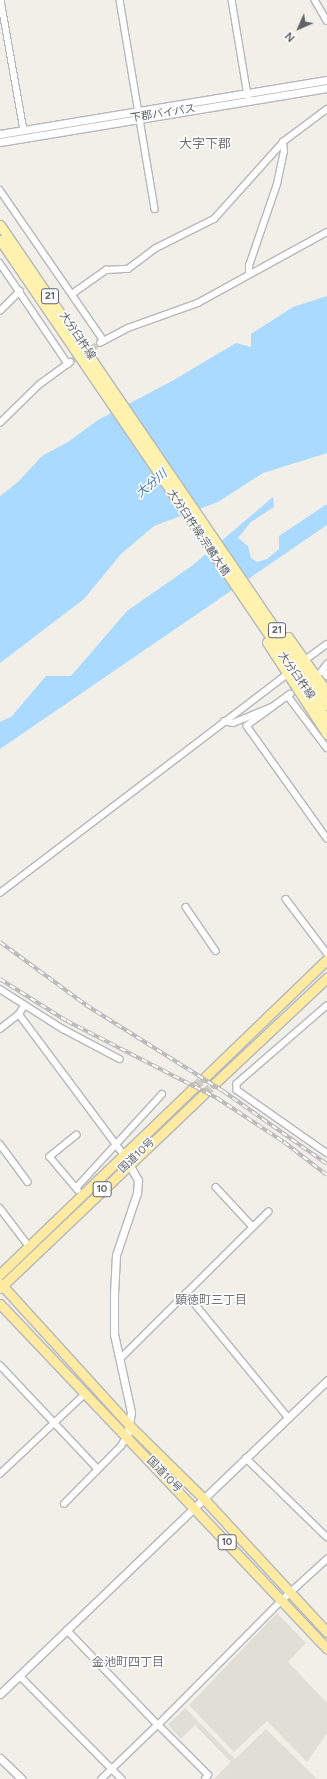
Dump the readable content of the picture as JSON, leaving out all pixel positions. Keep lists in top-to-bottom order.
{
  "streets": {
    "highway": ["国道10号", "10"],
    "main road": ["21", "大分臼杵線", "大分臼杵線;宗麟大橋"],
    "street": ["下郡バイパス"]
  },
  "crossings": [
    ["大分臼杵線", "大分臼杵線;宗麟大橋"]
  ],
  "districts": ["大字下郡", "顕徳町三丁目", "金池町四丁目"],
  "water": ["大分川"],
  "north": "bottom left"
}
